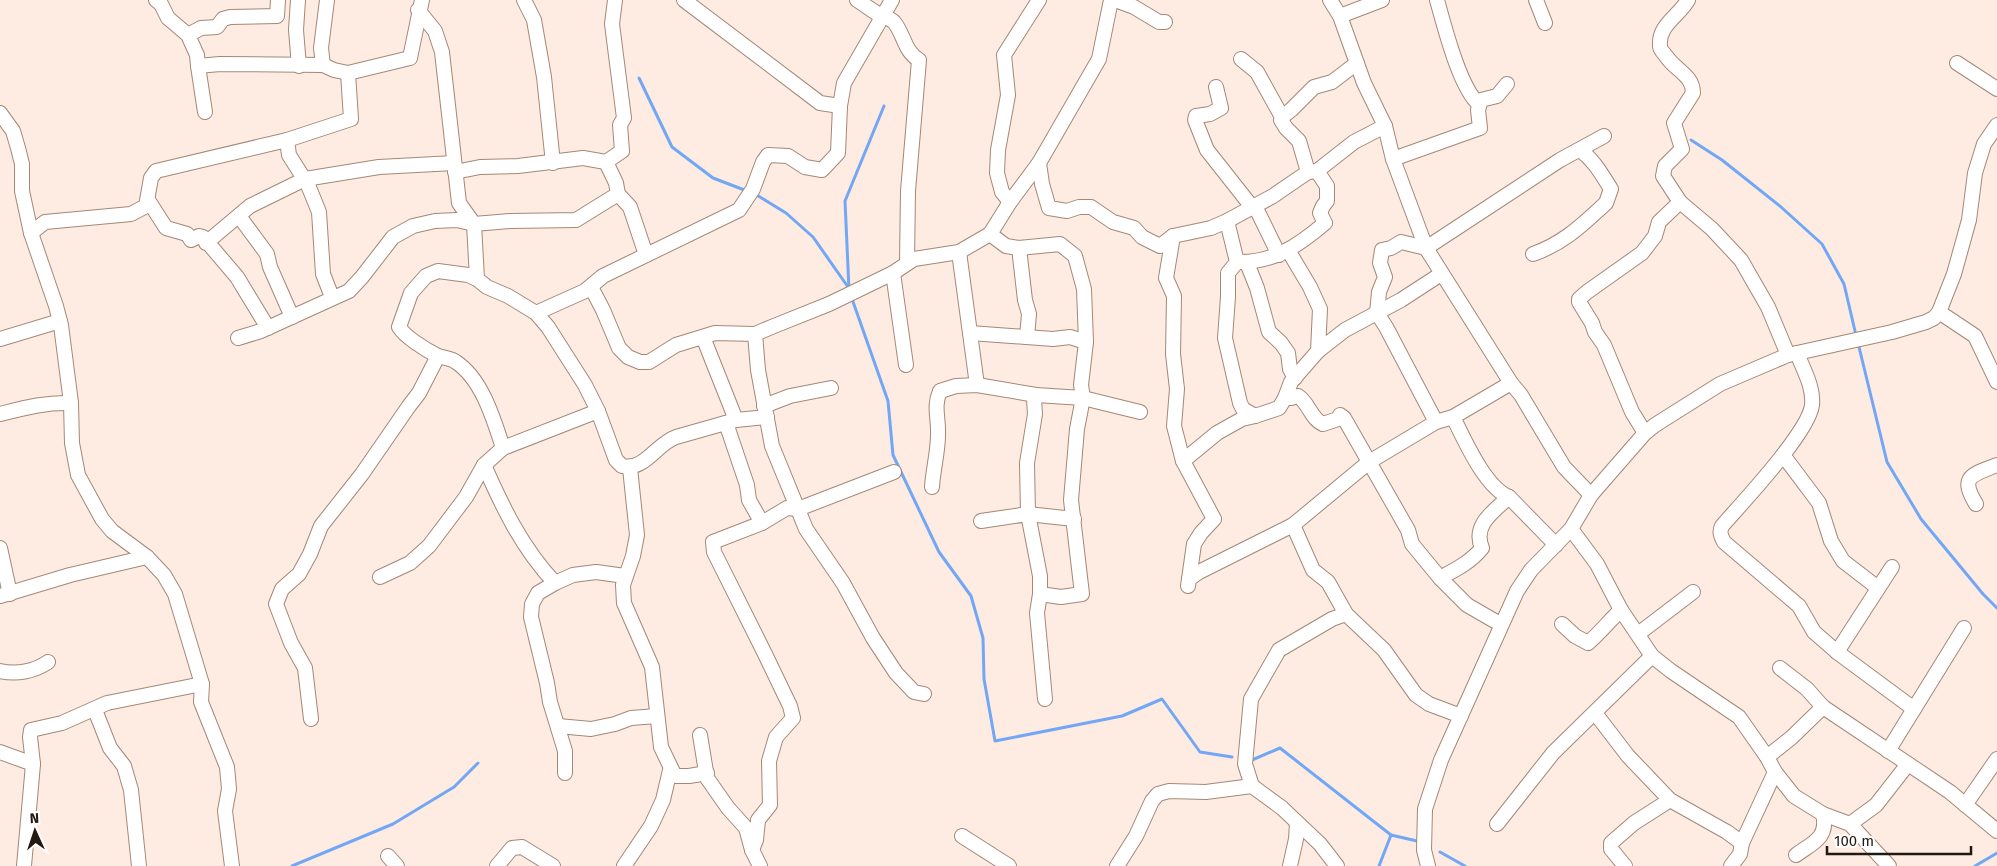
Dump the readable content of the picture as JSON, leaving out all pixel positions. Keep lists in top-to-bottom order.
{
  "scale_bar": "100 m",
  "north": "top"
}
